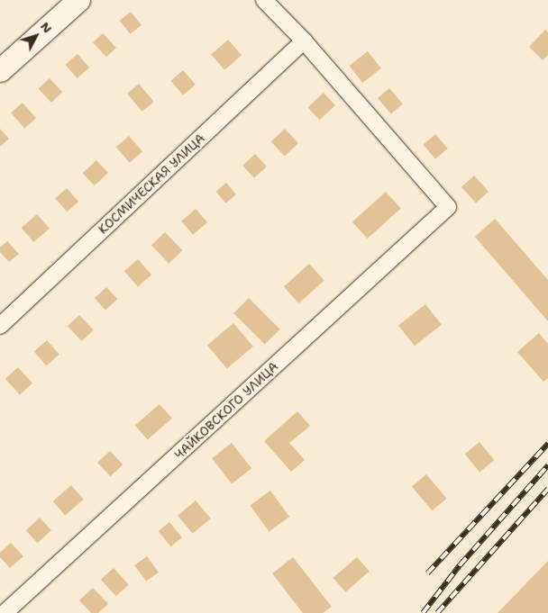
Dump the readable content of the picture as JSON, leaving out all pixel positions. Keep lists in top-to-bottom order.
{
  "streets": {
    "street": ["КОСМИЧЕСКАЯ УЛИЦА", "ЧАЙКОВСКОГО УЛИЦА"]
  },
  "crossings": [
    ["КОСМИЧЕСКАЯ УЛИЦА", "ЧАЙКОВСКОГО УЛИЦА"]
  ],
  "north": "top right"
}
